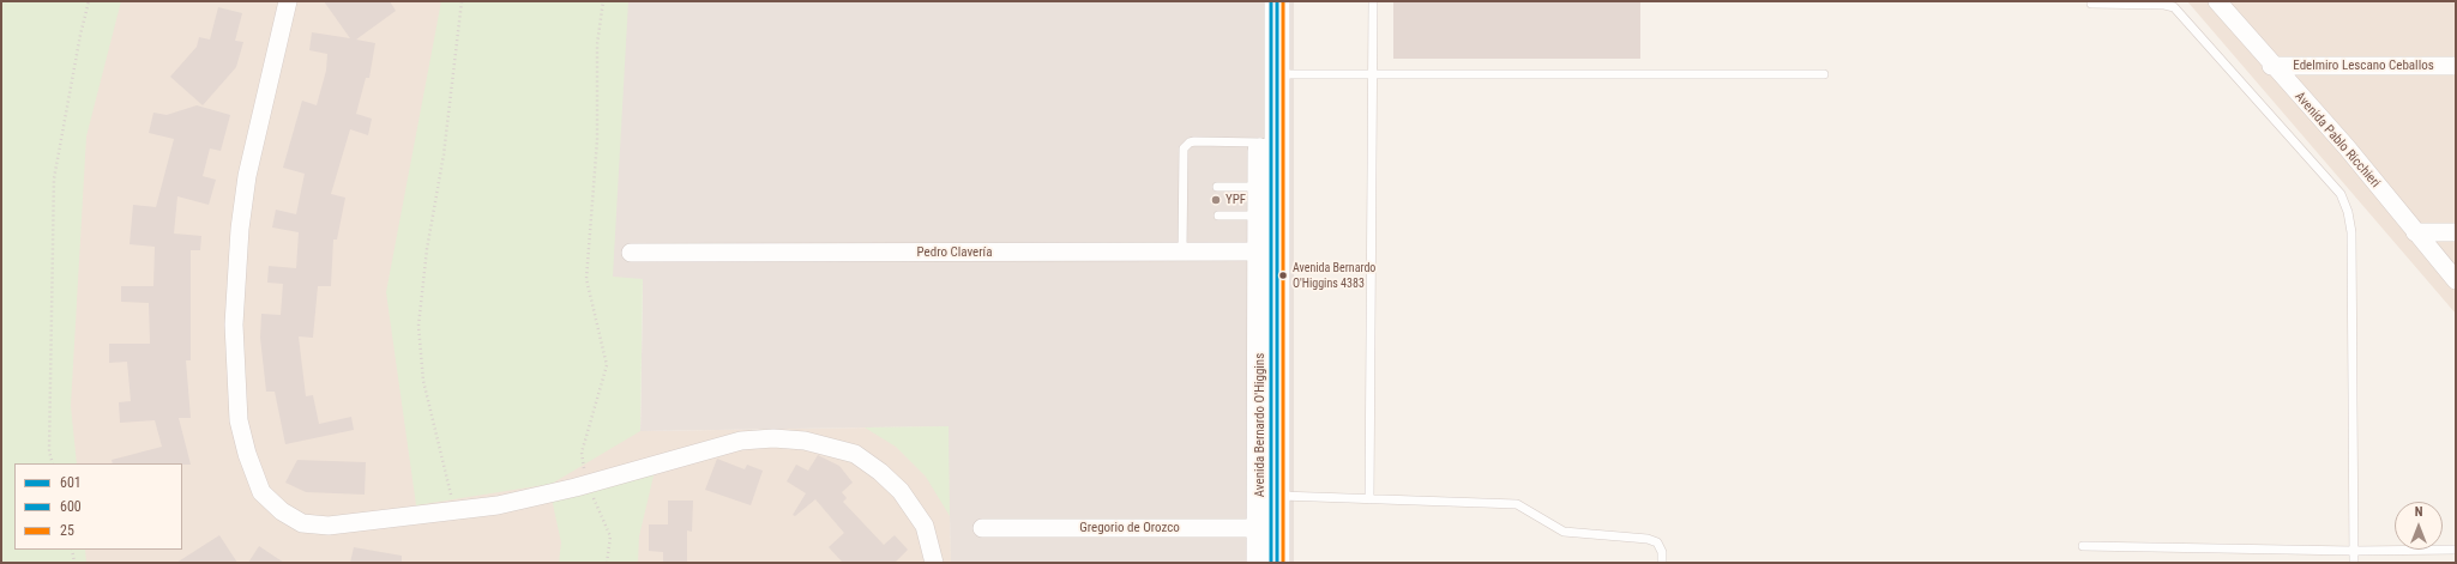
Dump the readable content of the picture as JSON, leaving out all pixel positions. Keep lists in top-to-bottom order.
{
  "streets": {
    "main road": ["Avenida Bernardo O'Higgins"],
    "street": [
      "Edelmiro Lescano Ceballos",
      "Avenida Pablo Ricchieri",
      "Pedro Clavería",
      "Gregorio de Orozco"
    ]
  },
  "crossings": [
    ["Edelmiro Lescano Ceballos", "Avenida Pablo Ricchieri"],
    ["Pedro Clavería", "Avenida Bernardo O'Higgins"],
    ["Avenida Bernardo O'Higgins", "Gregorio de Orozco"]
  ],
  "places": ["YPF", "Avenida Bernardo O'Higgins 4383"],
  "lines": ["transit line 601", "transit line 600", "transit line 25"],
  "legend": ["601", "600", "25"],
  "north": "top"
}
